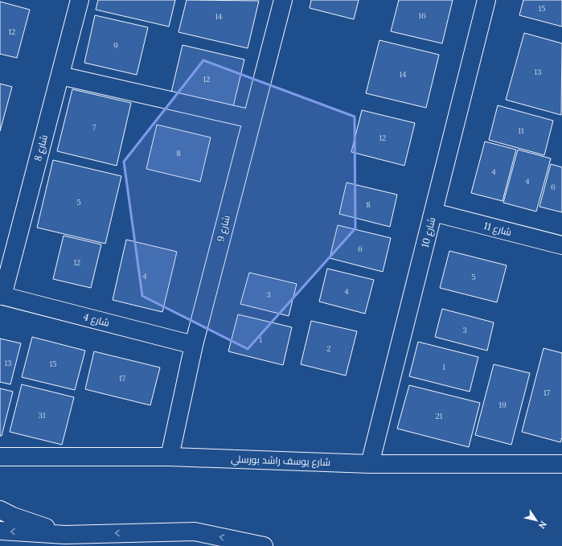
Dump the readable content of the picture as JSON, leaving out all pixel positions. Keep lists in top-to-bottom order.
{
  "streets": {
    "main road": [
      "شارع 8",
      "شارع 9",
      "شارع 11",
      "شارع 10",
      "شارع 4",
      "شارع يوسف راشد بورسلي"
    ]
  },
  "crossings": [
    ["شارع 8", "شارع 4"],
    ["شارع 9", "شارع 4"],
    ["شارع 9", "شارع يوسف راشد بورسلي"],
    ["شارع 11", "شارع 10"],
    ["شارع 10", "شارع يوسف راشد بورسلي"]
  ],
  "house_numbers": [
    "15",
    "16",
    "14",
    "12",
    "9",
    "13",
    "14",
    "12",
    "7",
    "11",
    "12",
    "8",
    "4",
    "4",
    "6",
    "5",
    "8",
    "6",
    "12",
    "4",
    "5",
    "4",
    "3",
    "3",
    "1",
    "2",
    "13",
    "15",
    "1",
    "17",
    "17",
    "19",
    "31",
    "21"
  ],
  "north": "bottom right"
}
